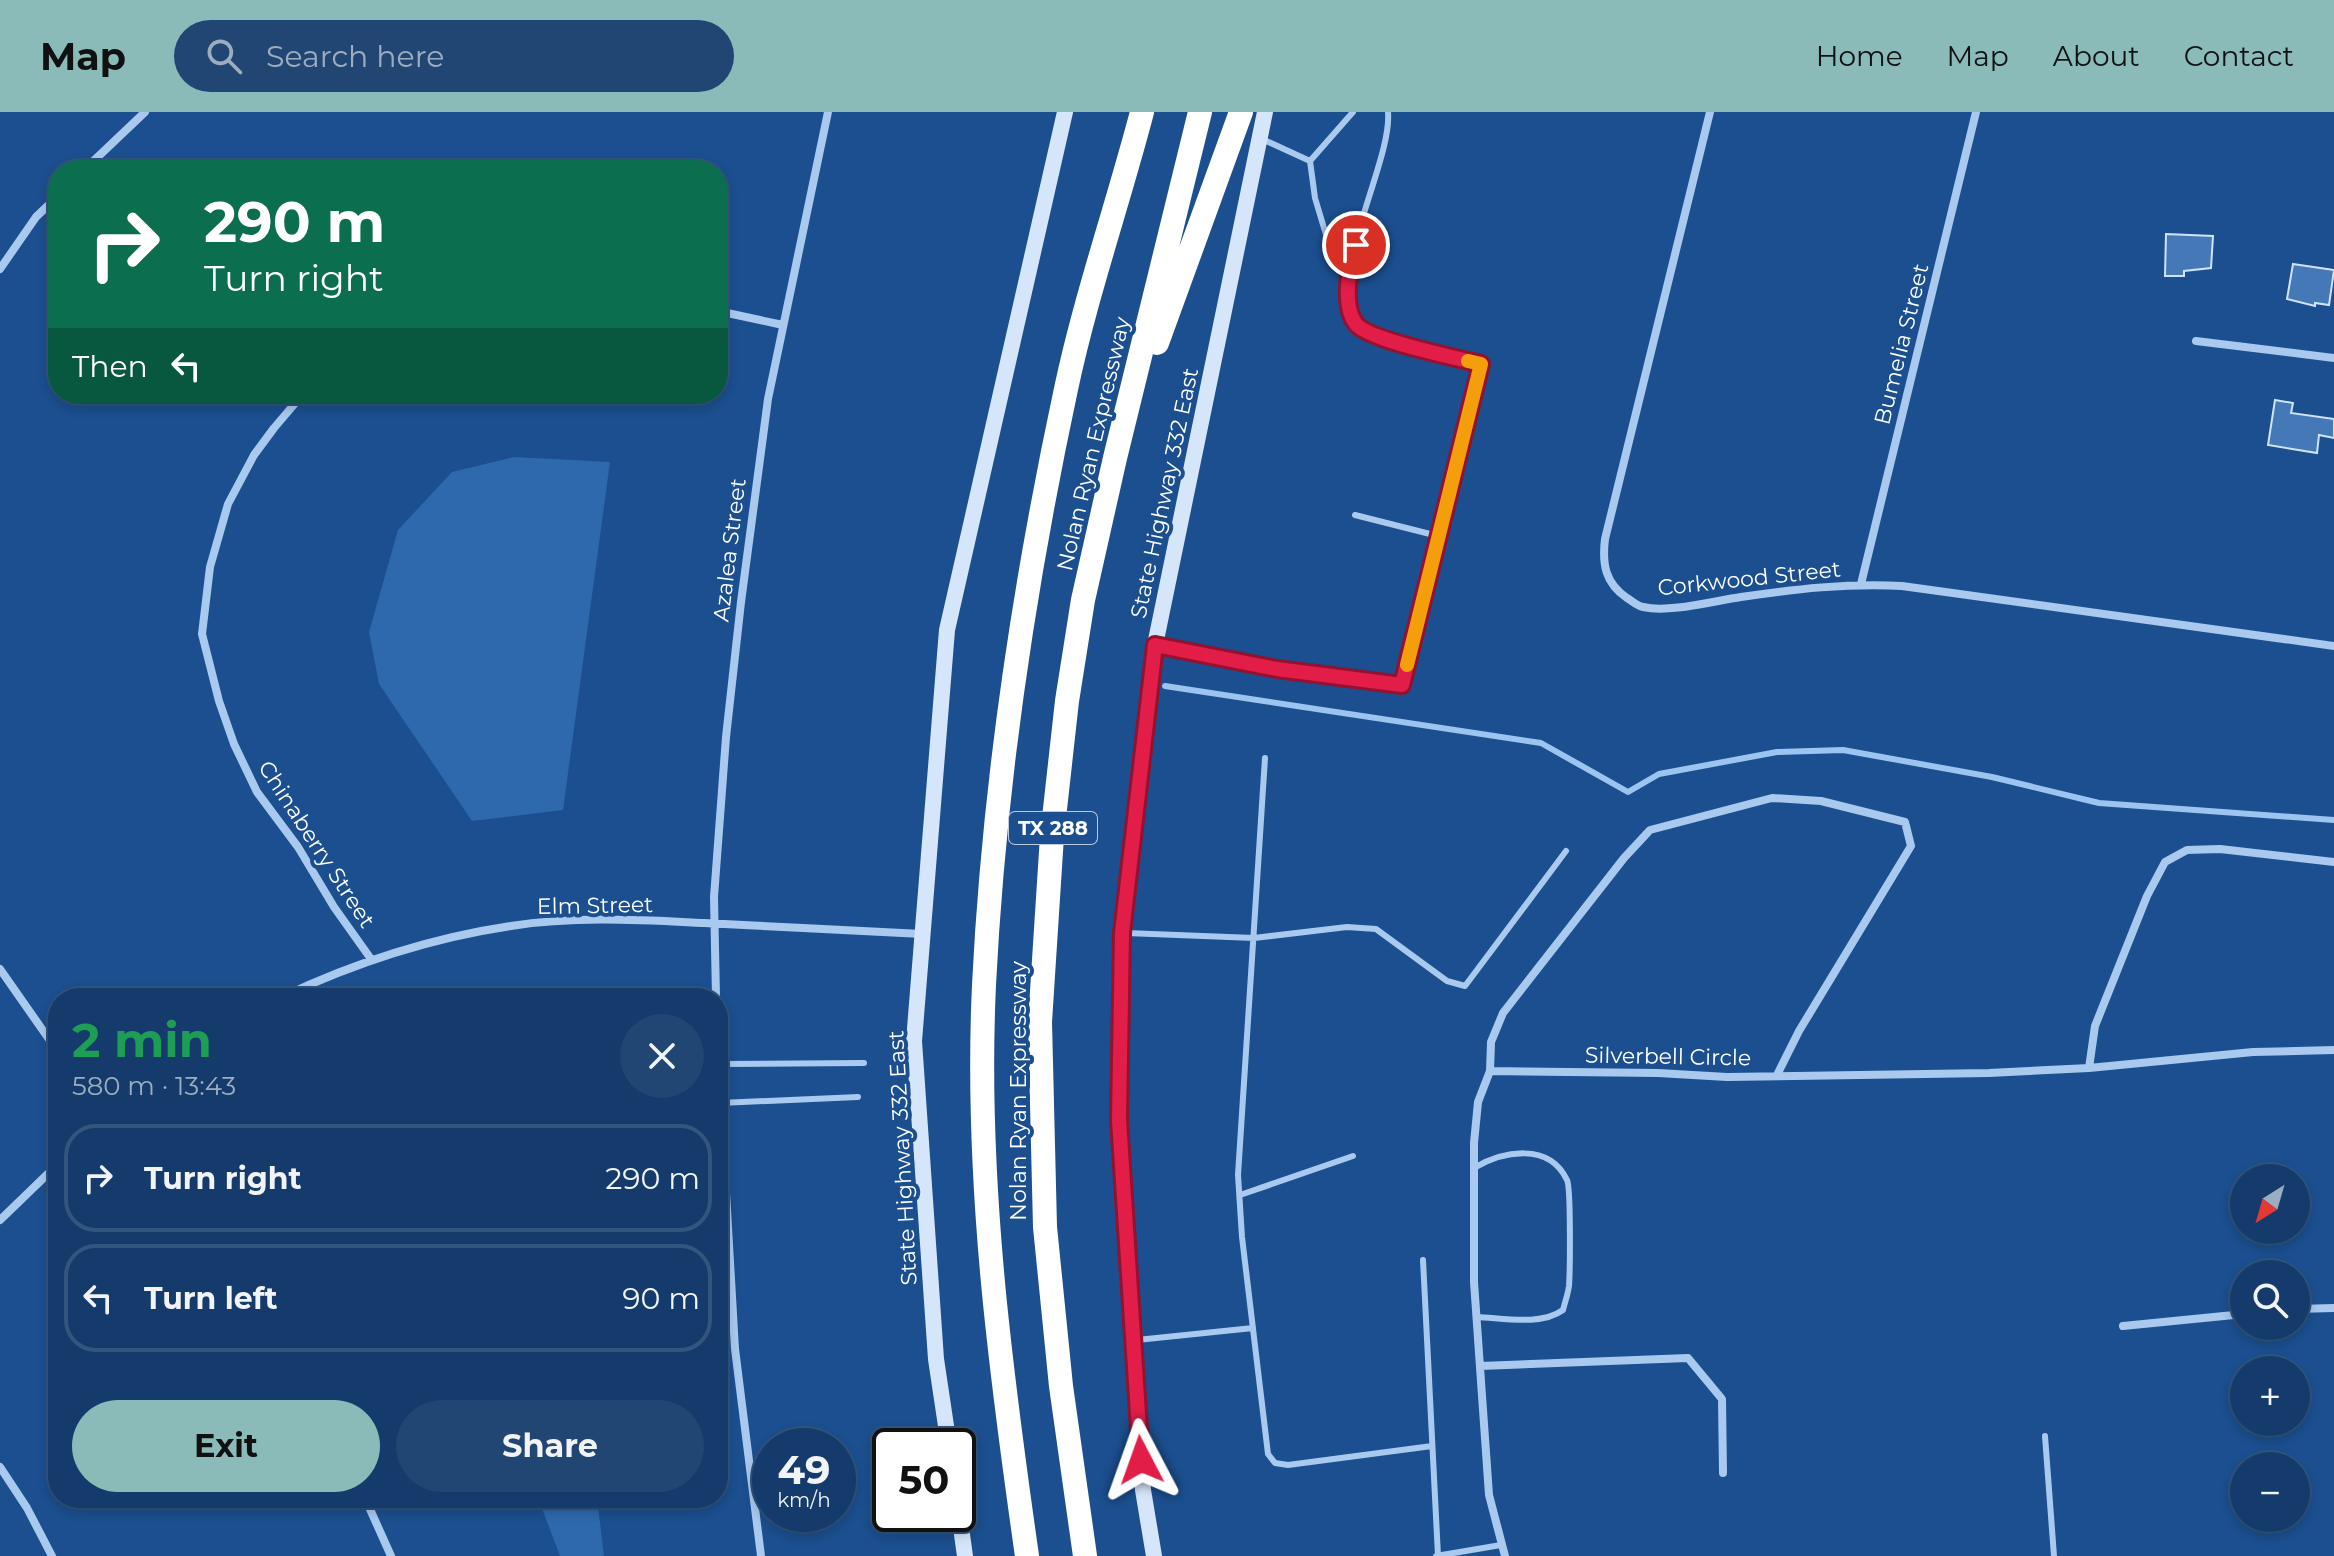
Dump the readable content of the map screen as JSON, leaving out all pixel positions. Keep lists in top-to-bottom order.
{
  "streets": {
    "highway": ["Nolan Ryan Expressway", "TX 288"],
    "main road": ["State Highway 332 East"],
    "street": [
      "Bumelia Street",
      "Azalea Street",
      "Corkwood Street",
      "Chinaberry Street",
      "Elm Street",
      "Silverbell Circle"
    ]
  },
  "crossings": [
    ["Bumelia Street", "Corkwood Street"],
    ["State Highway 332 East", "Elm Street"],
    ["Azalea Street", "Elm Street"],
    ["Chinaberry Street", "Elm Street"]
  ],
  "north": "bottom left",
  "page": {
    "header": "Map",
    "search": "Search here",
    "nav": [
      "Home",
      "Map",
      "About",
      "Contact"
    ],
    "turn": ["290 m", "Turn right"],
    "then": "Then",
    "heading": ["2 min", "580 m · 13:43"],
    "list": [
      {
        "name": "Turn right",
        "value": "290 m"
      },
      {
        "name": "Turn left",
        "value": "90 m"
      }
    ],
    "map_buttons": ["+", "−"],
    "buttons": ["Exit", "Share"],
    "speed": "49 km/h",
    "limit": "50"
  }
}
